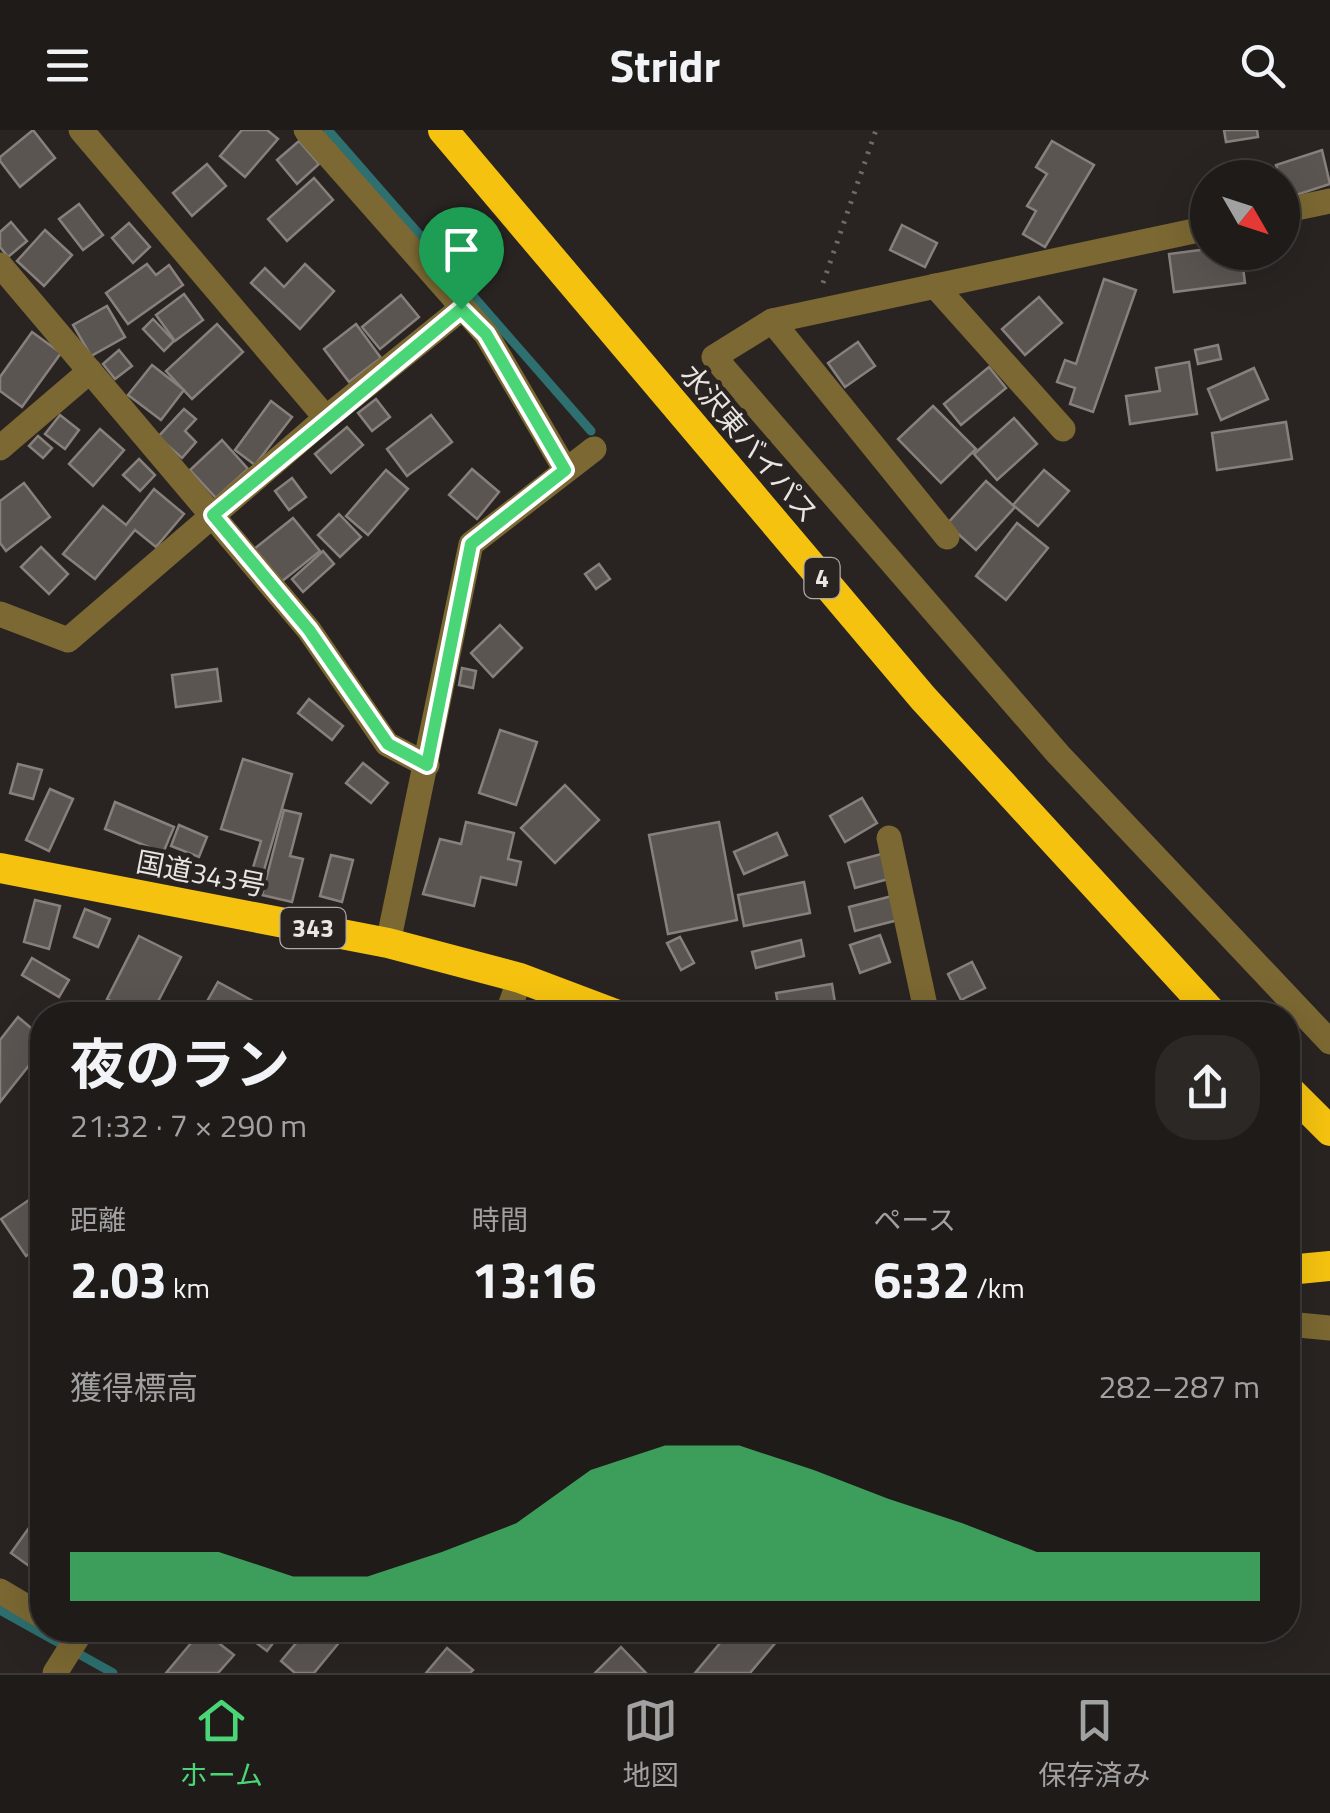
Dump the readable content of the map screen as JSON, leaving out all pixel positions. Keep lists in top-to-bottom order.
{
  "streets": {
    "highway": [
      "水沢東バイパス",
      "4",
      "国道343号",
      "343"
    ]
  },
  "north": "bottom right",
  "page": {
    "header": "Stridr",
    "heading": ["夜のラン", "21:32 · 7 × 290 m"],
    "stats": [
      ["距離", "2.03 km"],
      ["時間", "13:16"],
      ["ペース", "6:32 /km"]
    ],
    "chart": ["獲得標高", "282–287 m"],
    "tabs": ["ホーム", "地図", "保存済み"]
  }
}
